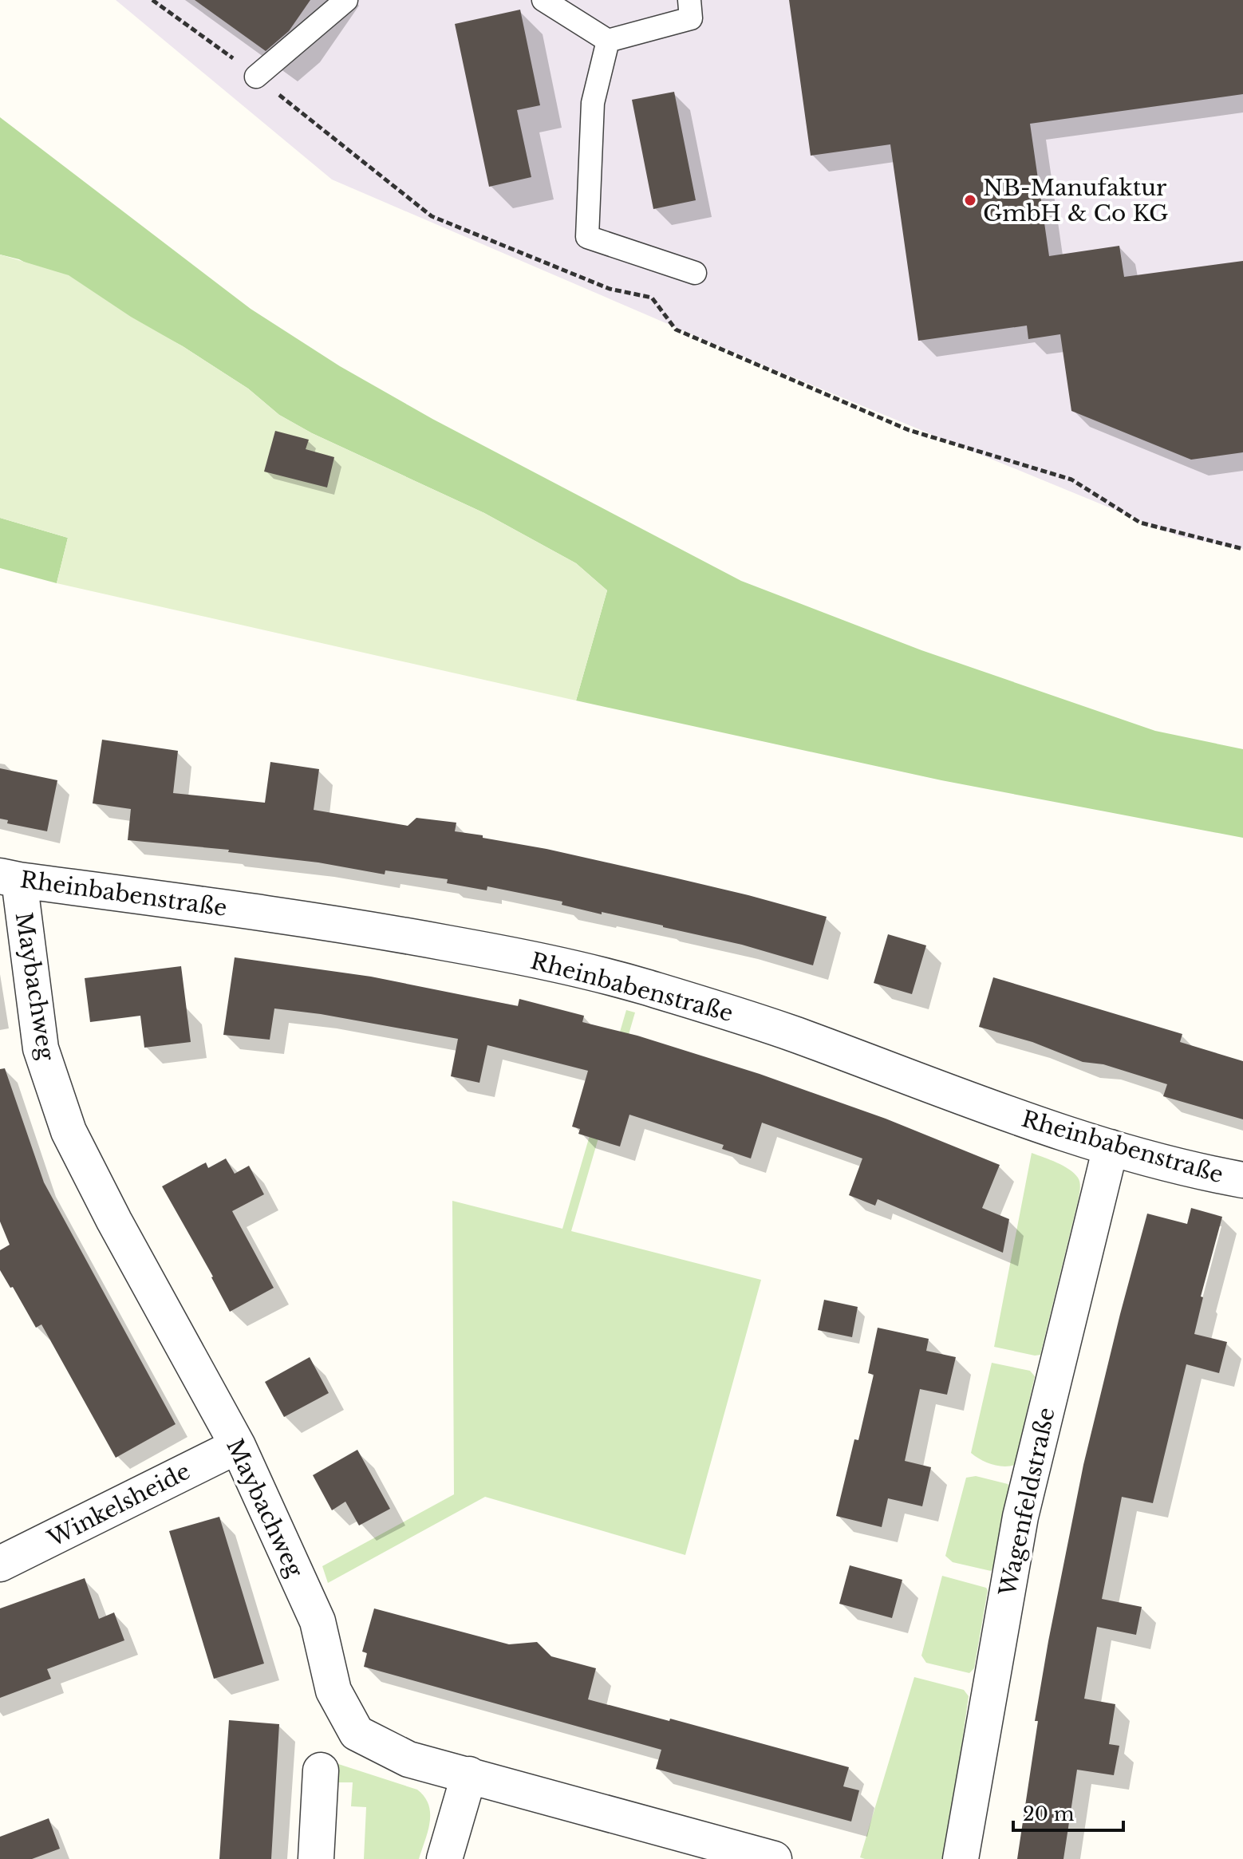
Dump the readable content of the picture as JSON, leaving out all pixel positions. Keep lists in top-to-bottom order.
{
  "streets": {
    "street": [
      "Rheinbabenstraße",
      "Maybachweg",
      "Wagenfeldstraße",
      "Winkelsheide"
    ]
  },
  "crossings": [
    ["Rheinbabenstraße", "Maybachweg"],
    ["Rheinbabenstraße", "Wagenfeldstraße"],
    ["Maybachweg", "Winkelsheide"]
  ],
  "places": ["NB-Manufaktur GmbH & Co KG"],
  "scale_bar": "20 m"
}
